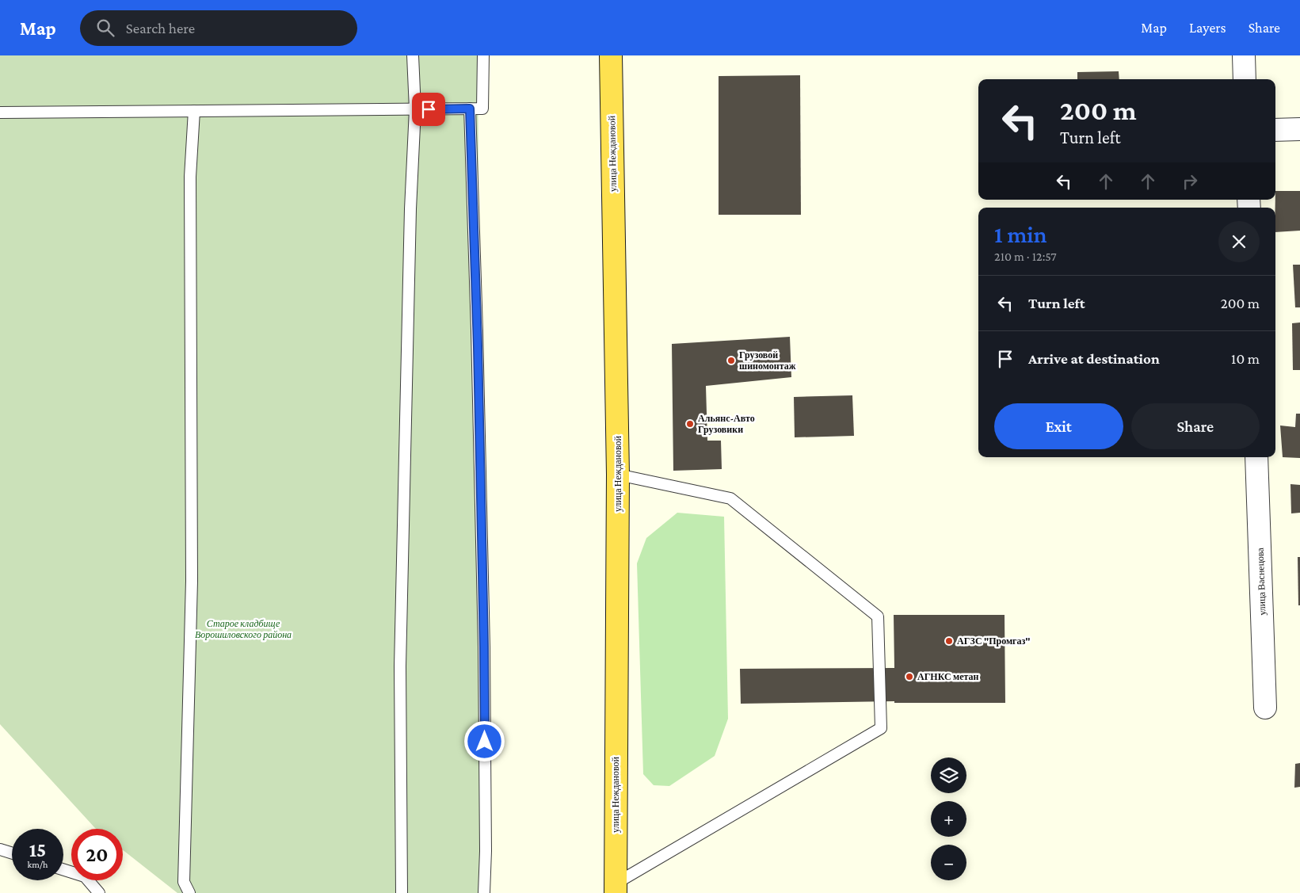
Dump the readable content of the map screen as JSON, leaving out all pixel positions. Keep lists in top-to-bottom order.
{
  "streets": {
    "highway": ["улица Неждановой"],
    "street": ["улица Васнецова"]
  },
  "parks": ["Старое кладбище Ворошиловского района"],
  "places": [
    "Грузовой шиномонтаж",
    "Альянс-Авто Грузовики",
    "АГЗС \"Промгаз\"",
    "АГНКС метан"
  ],
  "page": {
    "header": "Map",
    "search": "Search here",
    "nav": ["Map", "Layers", "Share"],
    "turn": ["200 m", "Turn left"],
    "heading": ["1 min", "210 m · 12:57"],
    "list": [
      {
        "name": "Turn left",
        "value": "200 m"
      },
      {
        "name": "Arrive at destination",
        "value": "10 m"
      }
    ],
    "buttons": ["Exit", "Share"],
    "map_buttons": ["+", "−"],
    "speed": "15 km/h",
    "limit": "20"
  }
}
